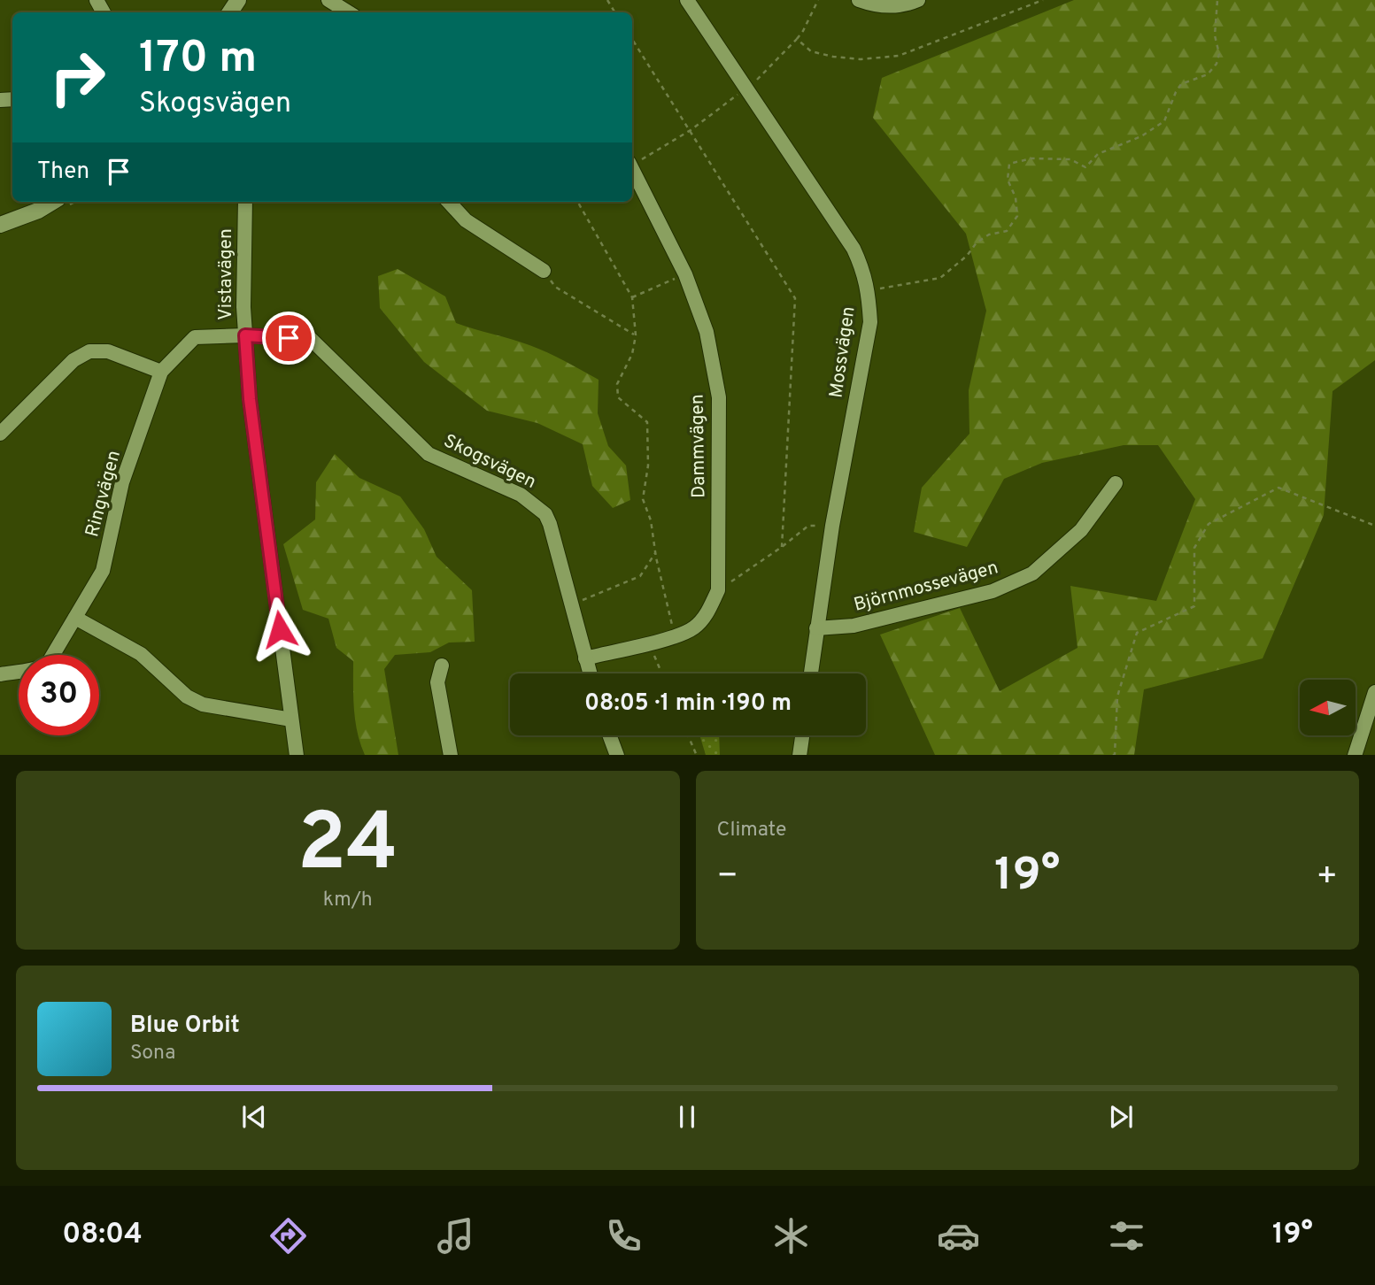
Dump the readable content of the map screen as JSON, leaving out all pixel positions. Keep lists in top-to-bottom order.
{
  "streets": {
    "street": [
      "Vistavägen",
      "Mossvägen",
      "Dammvägen",
      "Skogsvägen",
      "Ringvägen",
      "Björnmossevägen"
    ]
  },
  "crossings": [
    ["Vistavägen", "Skogsvägen"],
    ["Vistavägen", "Ringvägen"],
    ["Mossvägen", "Björnmossevägen"],
    ["Dammvägen", "Skogsvägen"],
    ["Skogsvägen", "Ringvägen"]
  ],
  "north": "left",
  "page": {
    "turn": ["170 m", "Skogsvägen"],
    "then": "Then",
    "limit": "30",
    "trip": "08:05 · 1 min · 190 m",
    "tile": [
      ["24", "km/h"],
      "Climate"
    ],
    "heat": ["−", "19°", "+"],
    "song": ["Blue Orbit", "Sona"],
    "tabs": ["08:04", "19°"]
  }
}
